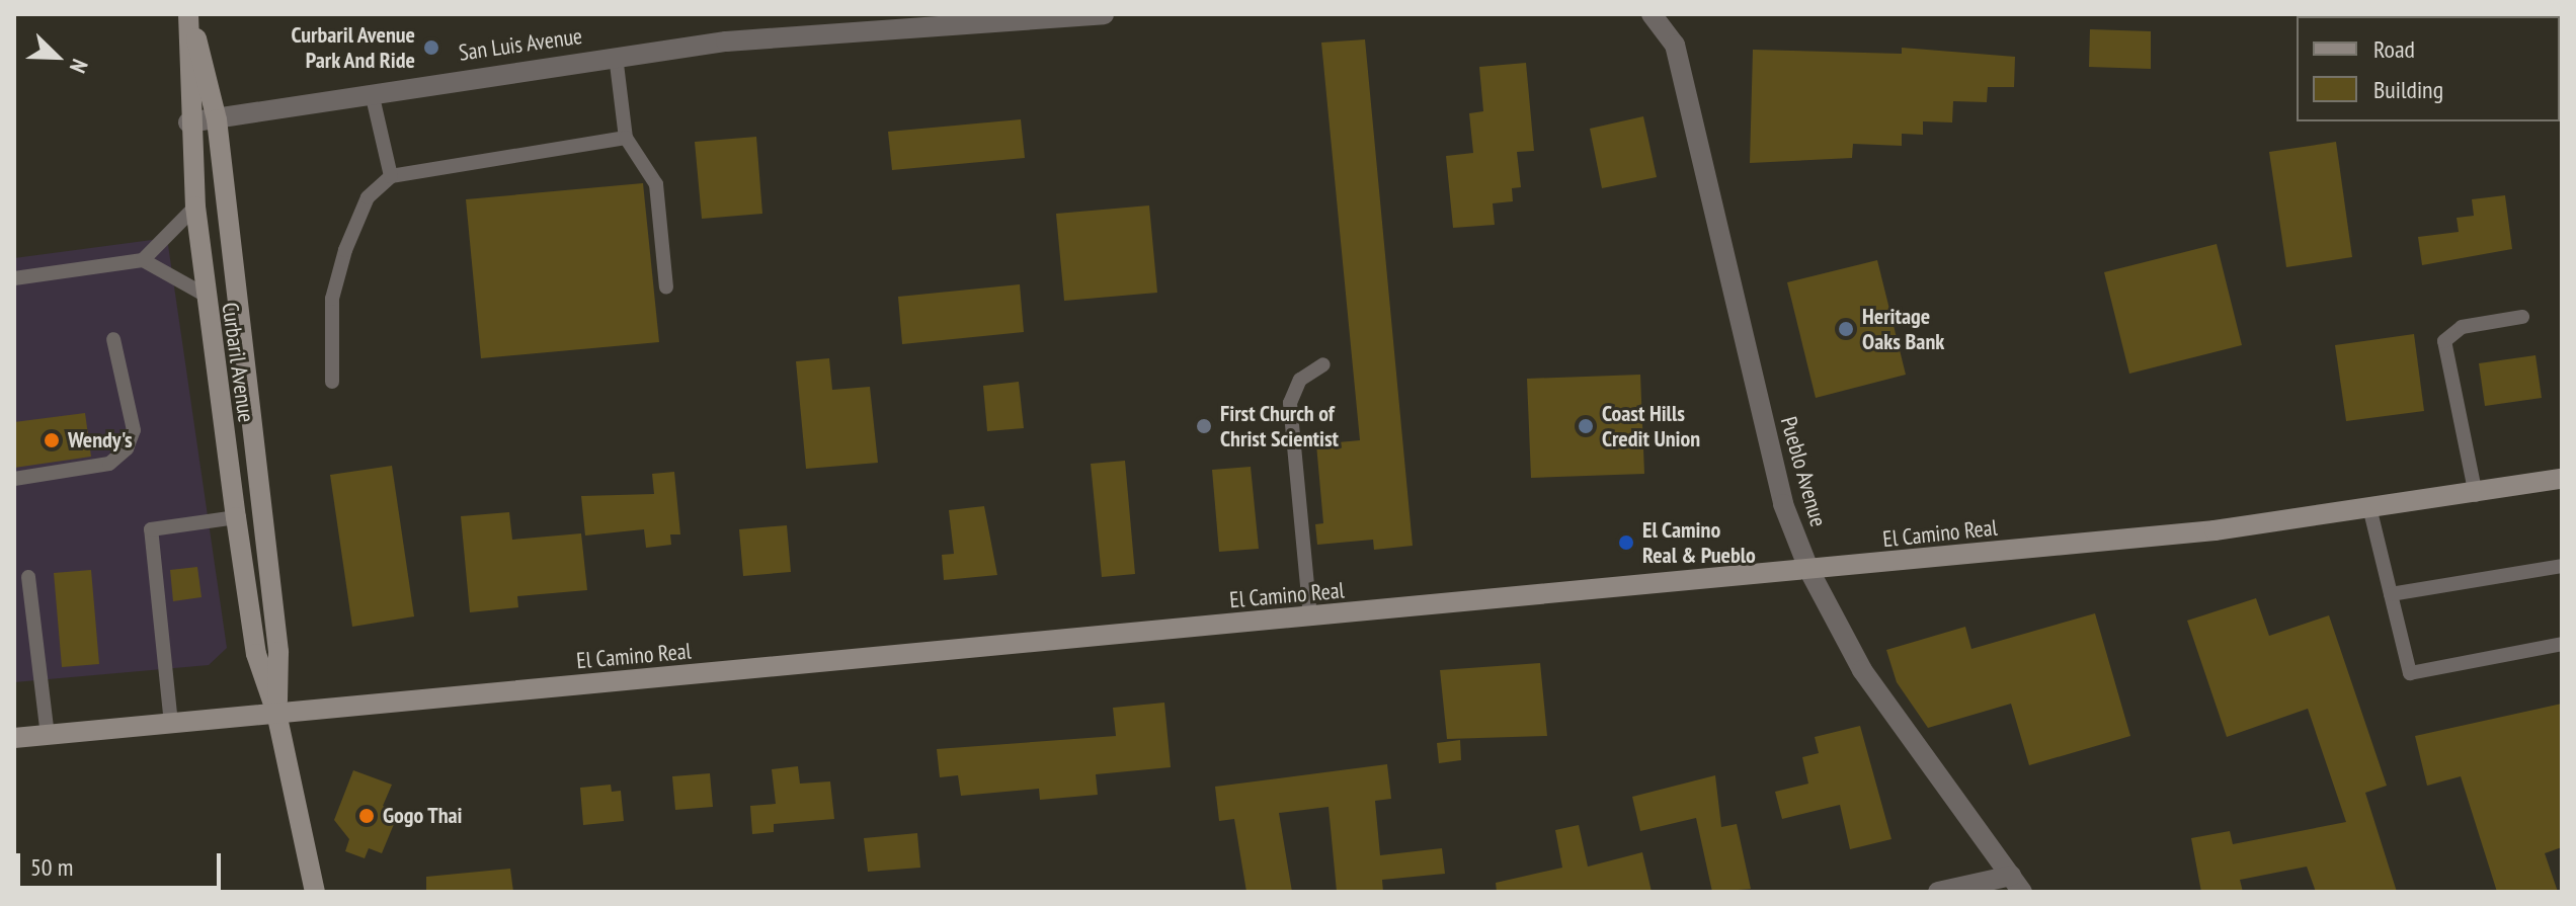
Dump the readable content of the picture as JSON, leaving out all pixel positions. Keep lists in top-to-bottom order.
{
  "streets": {
    "main road": ["Curbaril Avenue", "El Camino Real"],
    "street": ["San Luis Avenue", "Pueblo Avenue"]
  },
  "crossings": [
    ["San Luis Avenue", "Curbaril Avenue"],
    ["Curbaril Avenue", "El Camino Real"],
    ["Pueblo Avenue", "El Camino Real"]
  ],
  "places": [
    "Curbaril Avenue Park And Ride",
    "Heritage Oaks Bank",
    "First Church of Christ Scientist",
    "Coast Hills Credit Union",
    "Wendy's",
    "El Camino Real & Pueblo",
    "Gogo Thai"
  ],
  "legend": ["Road", "Building"],
  "scale_bar": "50 m",
  "north": "bottom right"
}
